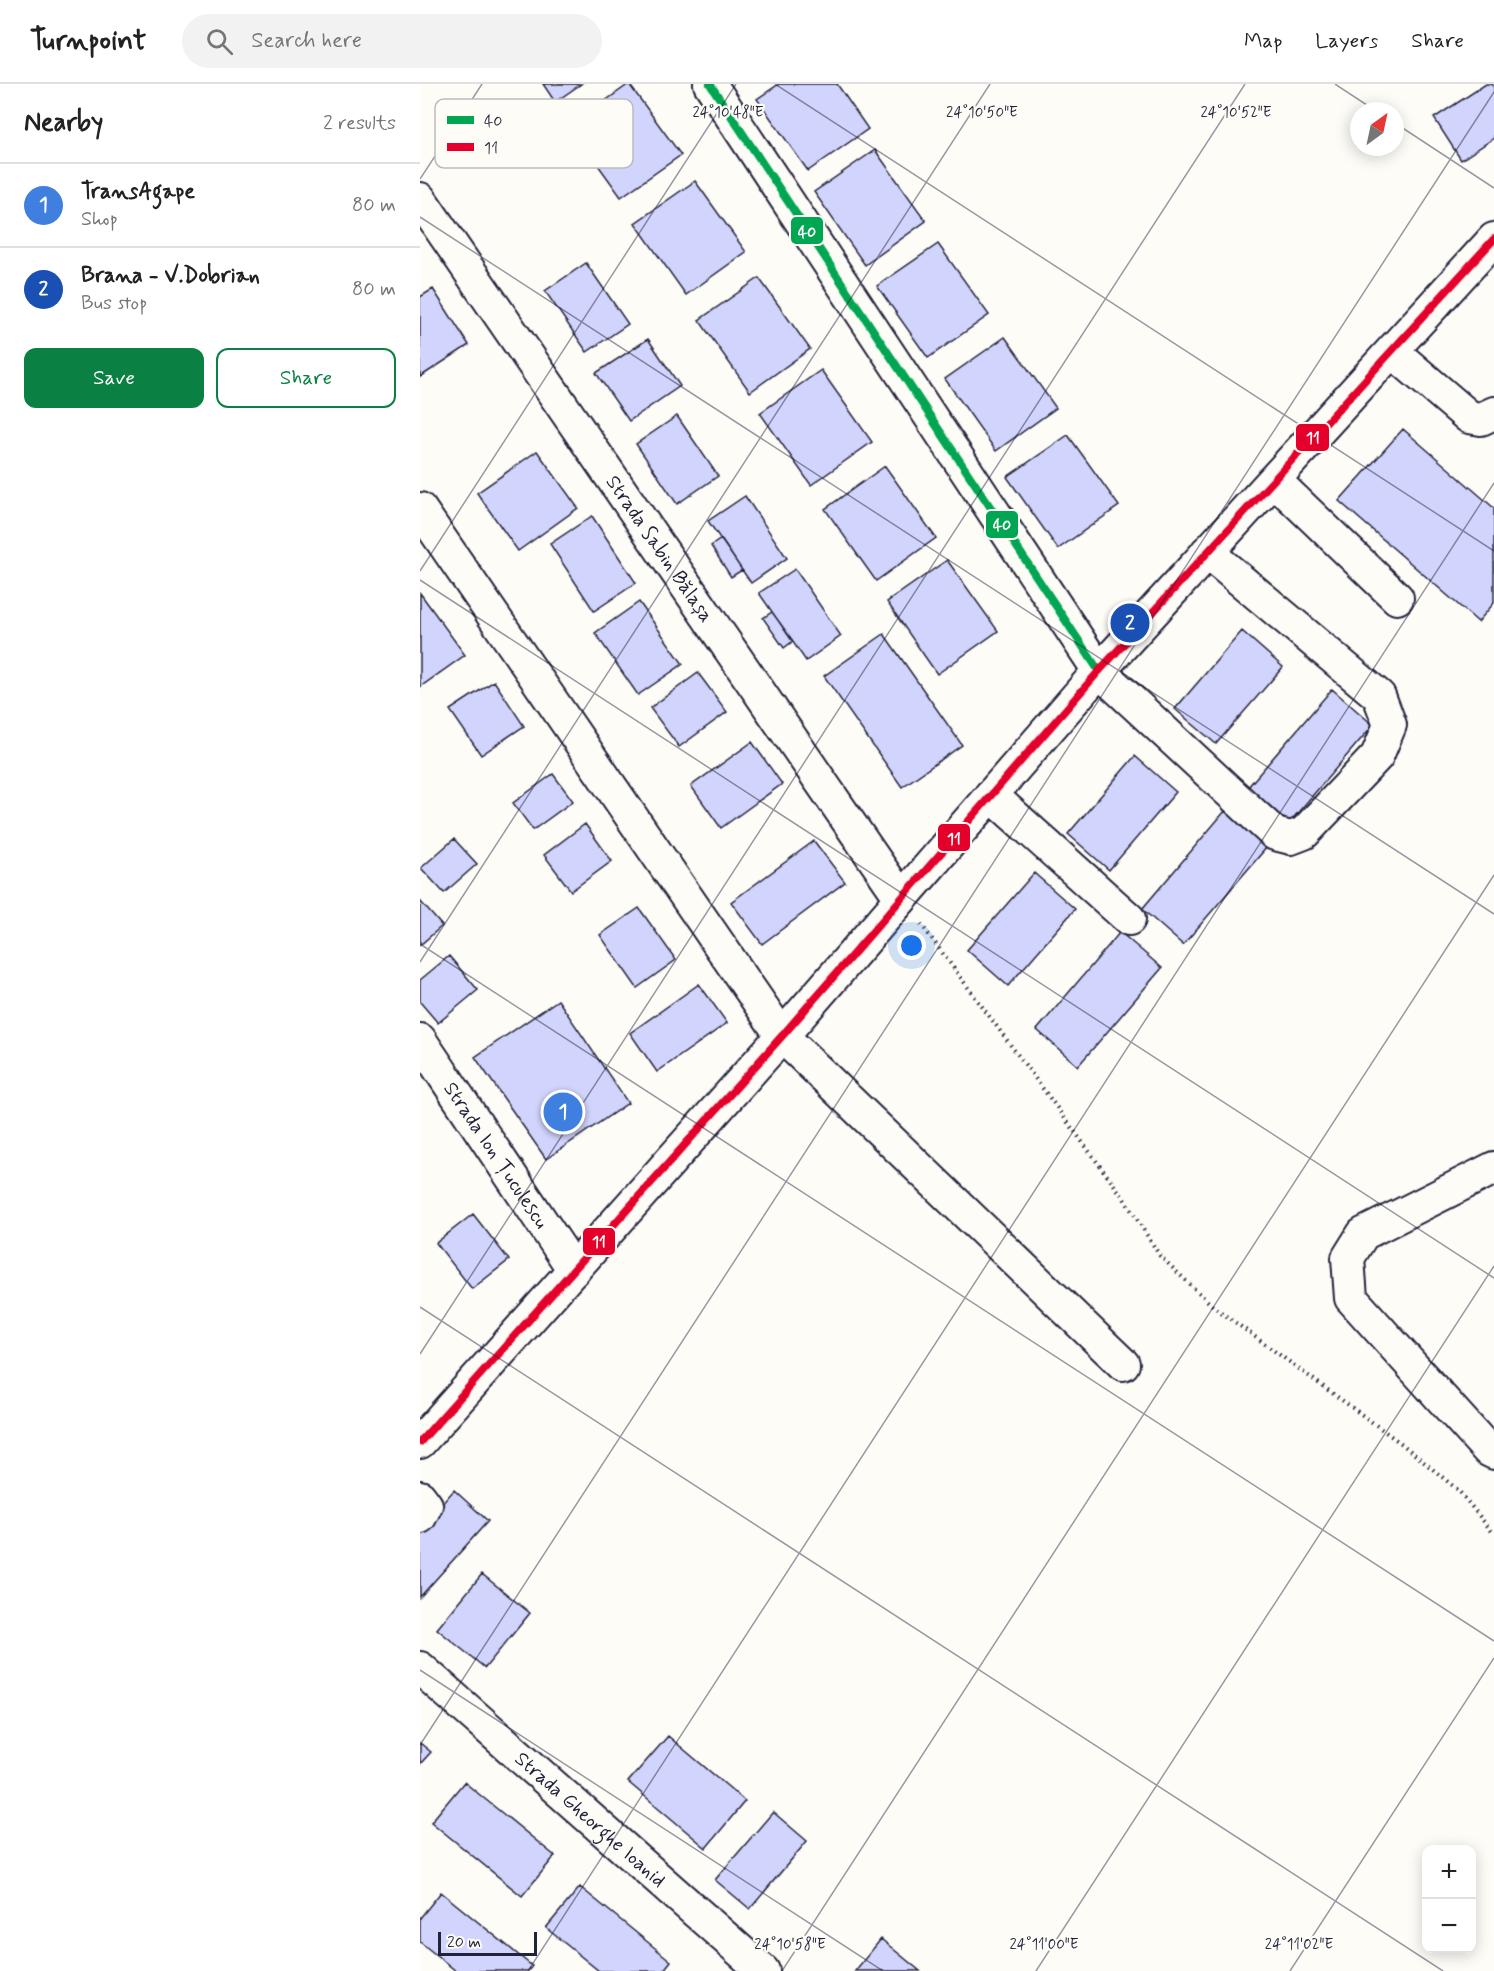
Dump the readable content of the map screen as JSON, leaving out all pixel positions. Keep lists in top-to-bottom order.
{
  "streets": {
    "street": ["Strada Sabin Bălașa", "Strada Ion Țuculescu", "Strada Gheorghe Ioanid"]
  },
  "lines": ["transit line 40", "transit line 11"],
  "legend": ["40", "11"],
  "scale_bar": "20 m",
  "north": "top right",
  "page": {
    "header": "Turnpoint",
    "search": "Search here",
    "nav": ["Map", "Layers", "Share"],
    "heading": ["Nearby", "2 results"],
    "list": [
      {
        "mark": "1",
        "name": "TransAgape",
        "note": "Shop",
        "value": "80 m"
      },
      {
        "mark": "2",
        "name": "Brana - V.Dobrian",
        "note": "Bus stop",
        "value": "80 m"
      }
    ],
    "buttons": ["Save", "Share"],
    "pins": ["2", "1"],
    "map_buttons": ["+", "−"],
    "scale": "20 m"
  },
  "coordinates": [
    "24°10'50\"E",
    "24°10'48\"E",
    "24°10'52\"E",
    "24°10'58\"E",
    "24°11'00\"E",
    "24°11'02\"E"
  ]
}
